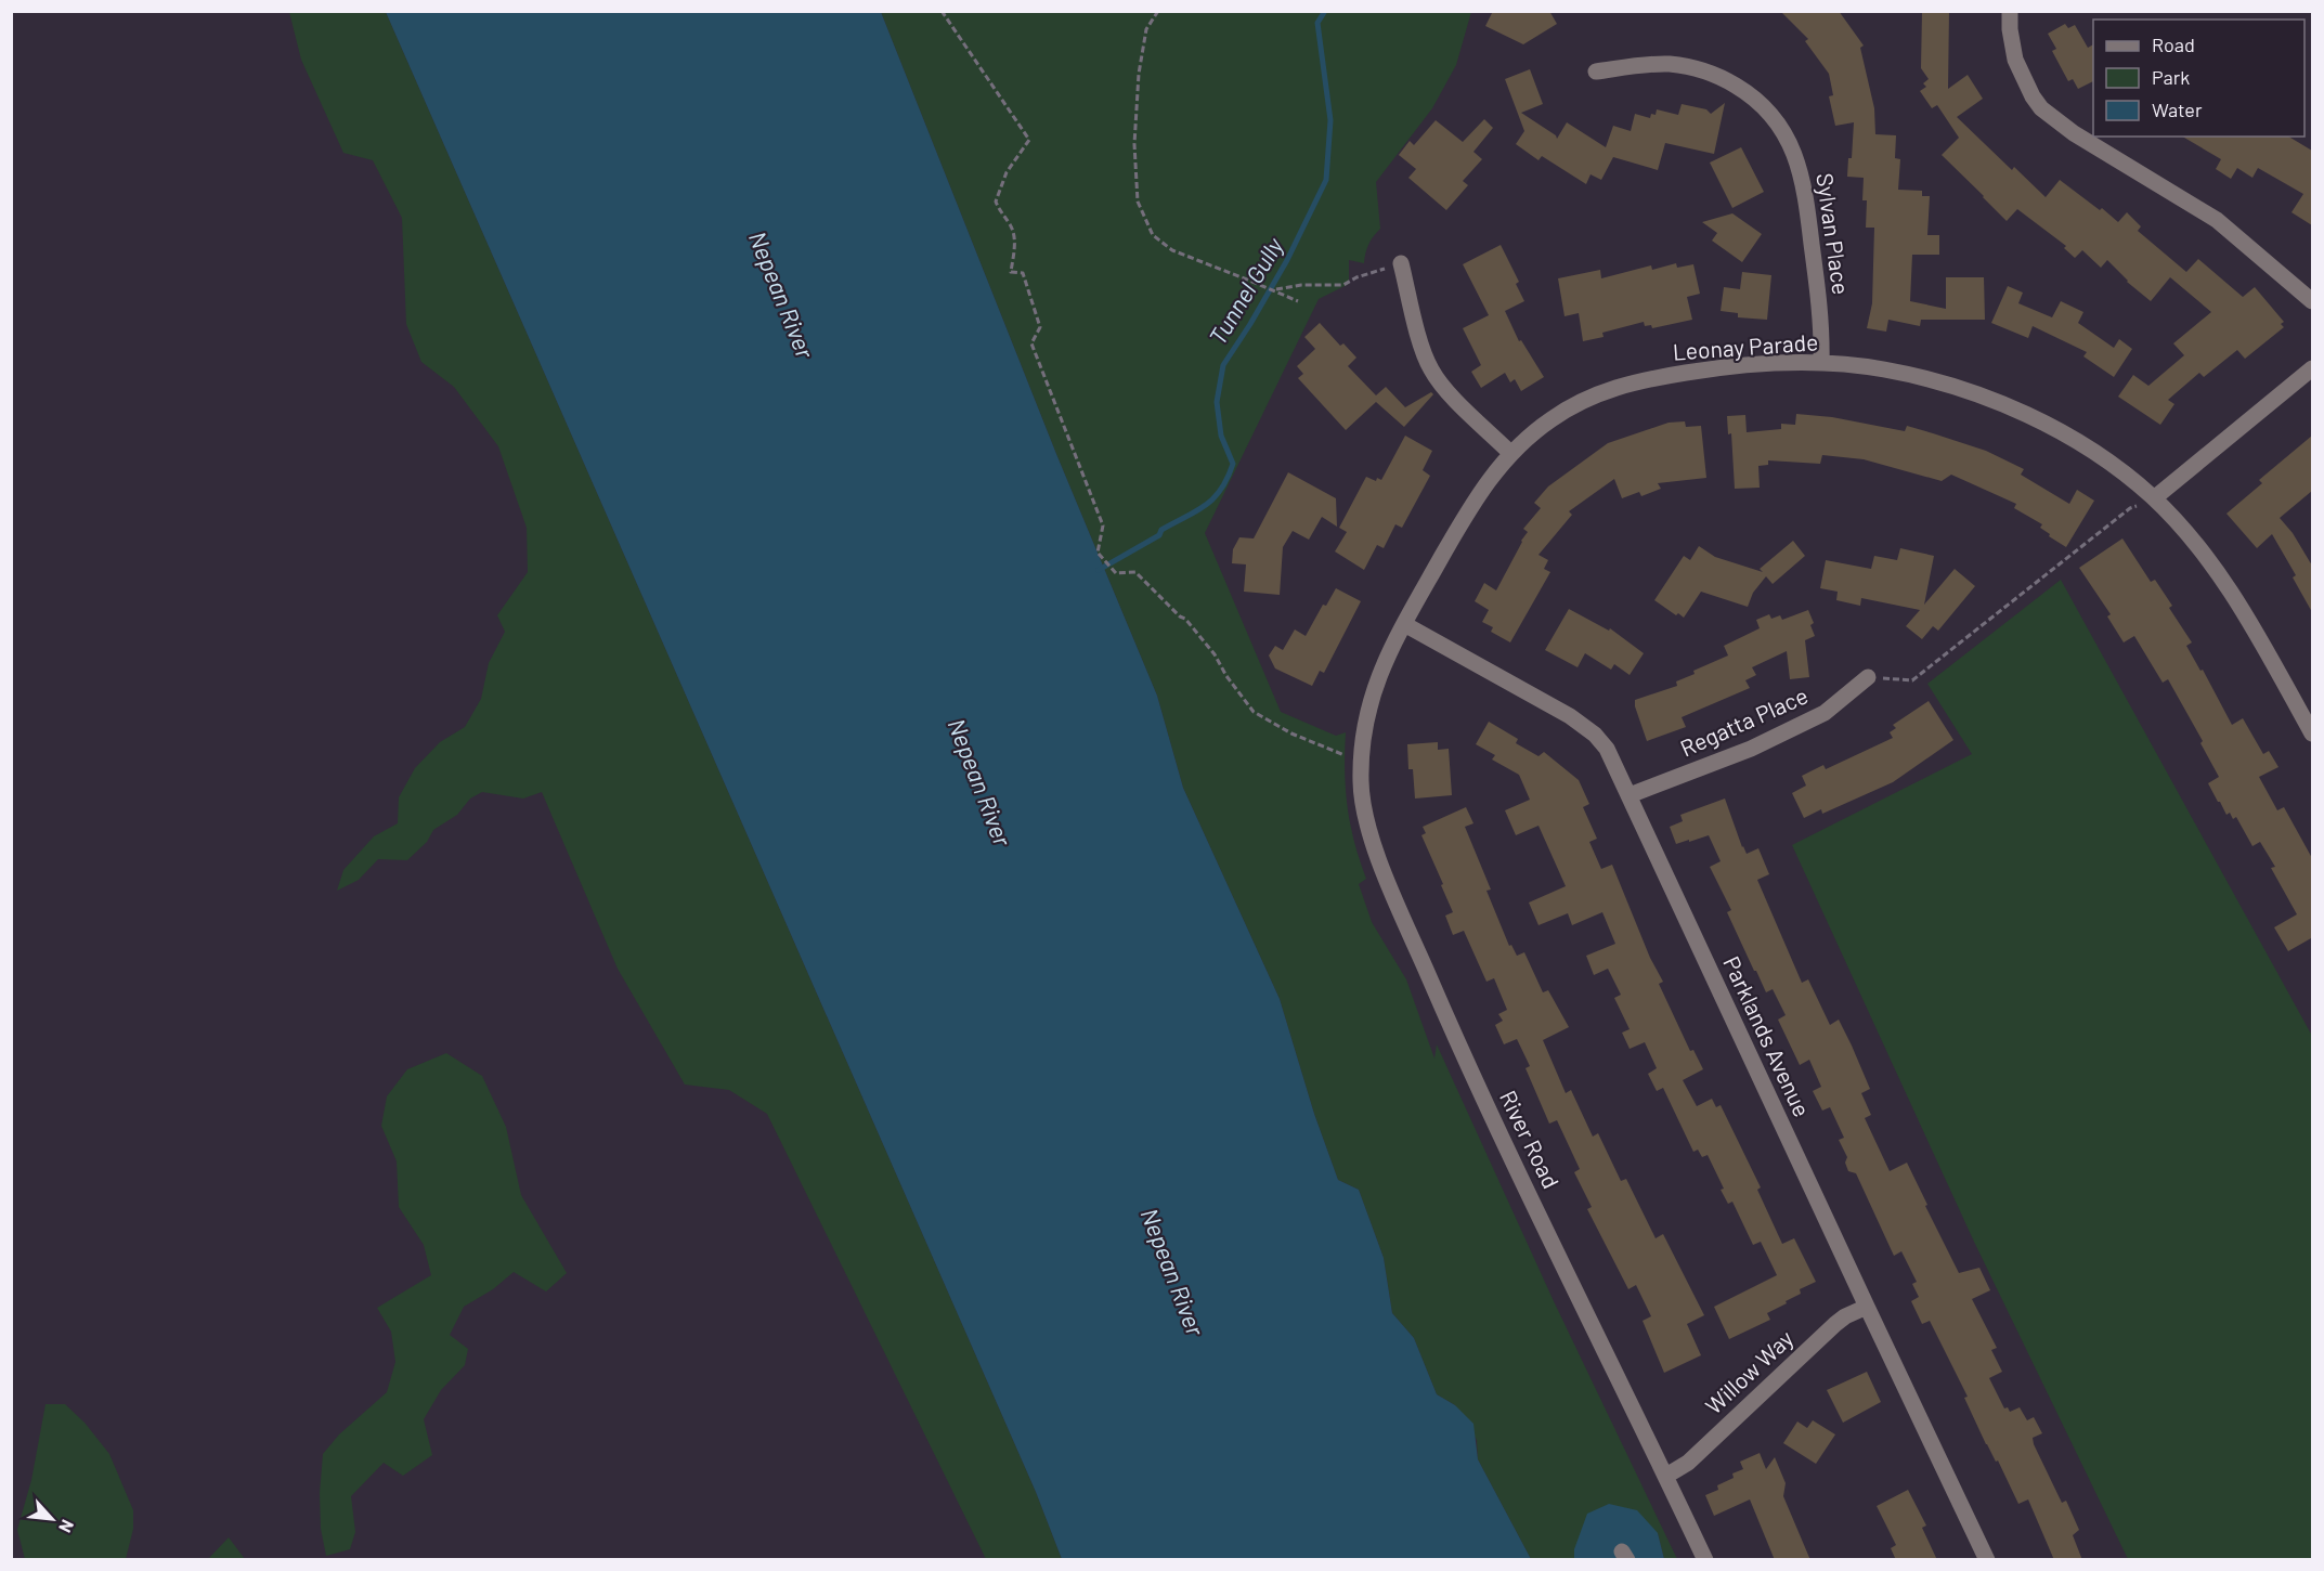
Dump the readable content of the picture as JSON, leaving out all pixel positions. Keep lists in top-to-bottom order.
{
  "streets": {
    "street": [
      "Sylvan Place",
      "Leonay Parade",
      "Regatta Place",
      "Parklands Avenue",
      "River Road",
      "Willow Way"
    ]
  },
  "crossings": [
    ["Sylvan Place", "Leonay Parade"],
    ["Leonay Parade", "Parklands Avenue"],
    ["Leonay Parade", "River Road"],
    ["Regatta Place", "Parklands Avenue"],
    ["Parklands Avenue", "Willow Way"],
    ["River Road", "Willow Way"]
  ],
  "water": ["Tunnel Gully", "Nepean River"],
  "legend": ["Road", "Park", "Water"],
  "north": "bottom right"
}
